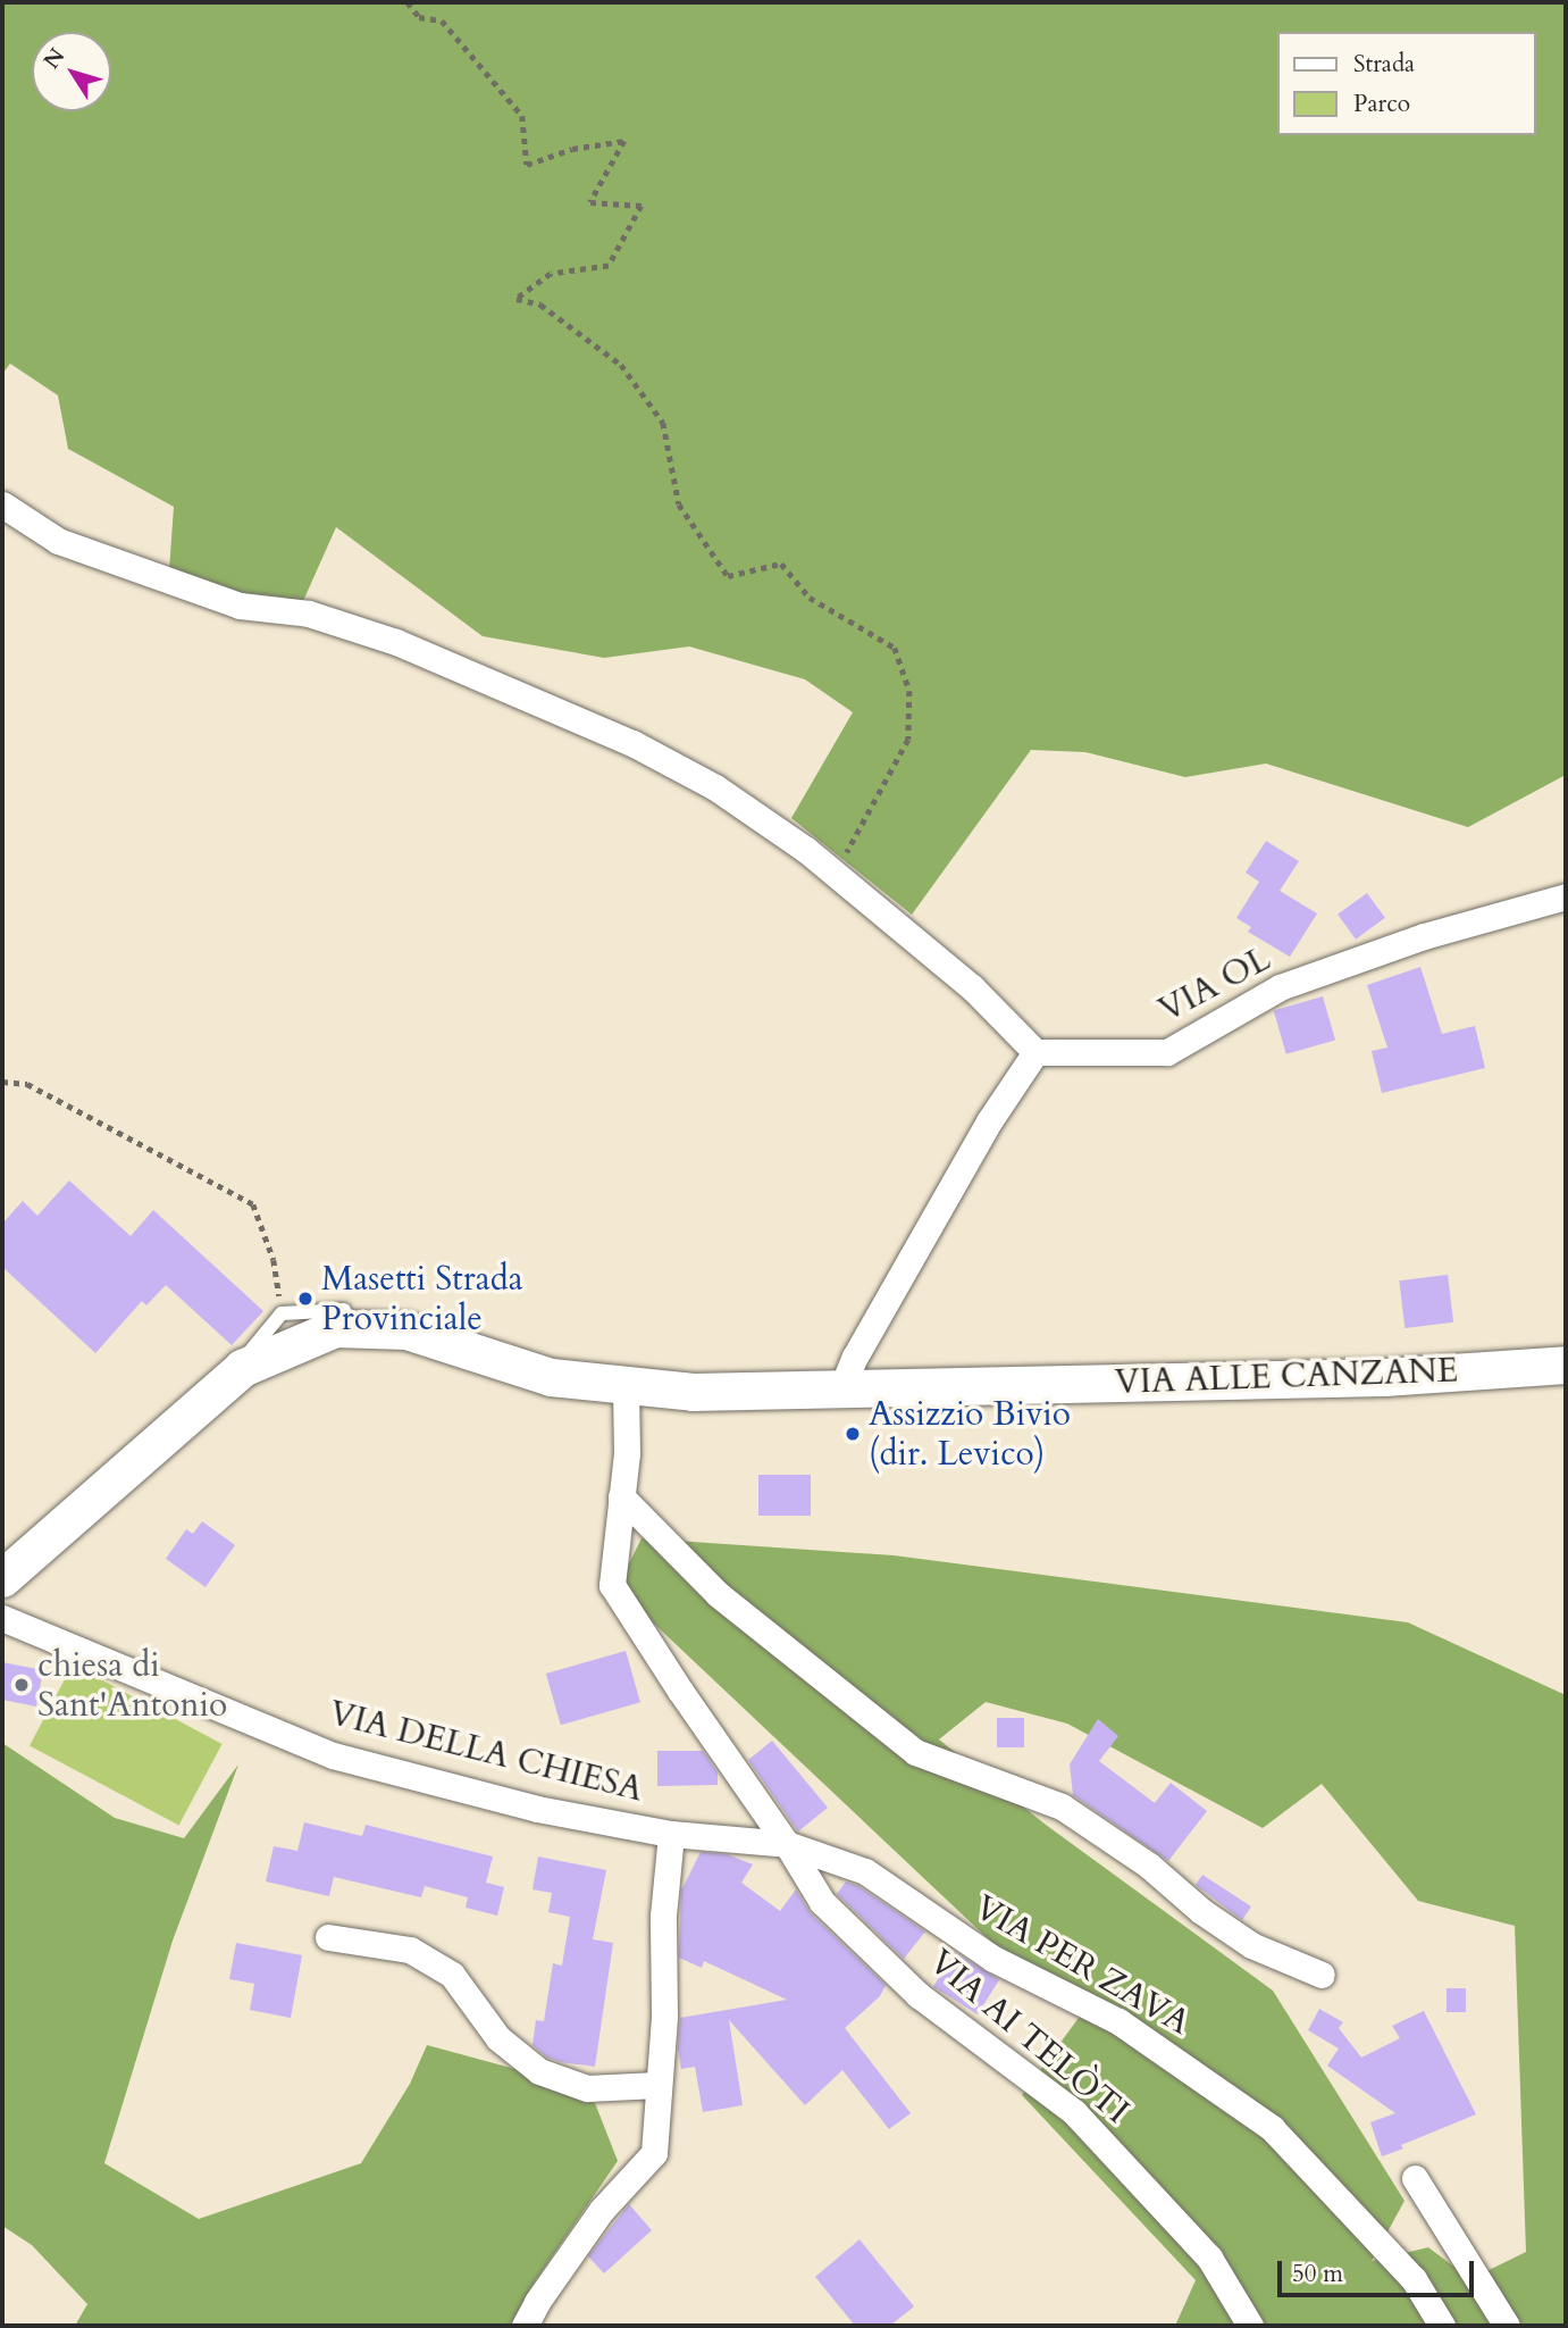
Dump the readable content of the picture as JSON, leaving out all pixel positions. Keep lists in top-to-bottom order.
{
  "streets": {
    "main road": ["VIA ALLE CANZANE"],
    "street": [
      "VIA OL",
      "VIA DELLA CHIESA",
      "VIA PER ZAVA",
      "VIA AI TELÒTI"
    ]
  },
  "crossings": [
    ["VIA ALLE CANZANE", "VIA AI TELÒTI"],
    ["VIA DELLA CHIESA", "VIA PER ZAVA"],
    ["VIA DELLA CHIESA", "VIA AI TELÒTI"],
    ["VIA PER ZAVA", "VIA AI TELÒTI"]
  ],
  "places": ["Masetti Strada Provinciale", "Assizzio Bivio (dir. Levico)", "chiesa di Sant'Antonio"],
  "legend": ["Strada", "Parco"],
  "scale_bar": "50 m",
  "north": "top left"
}
